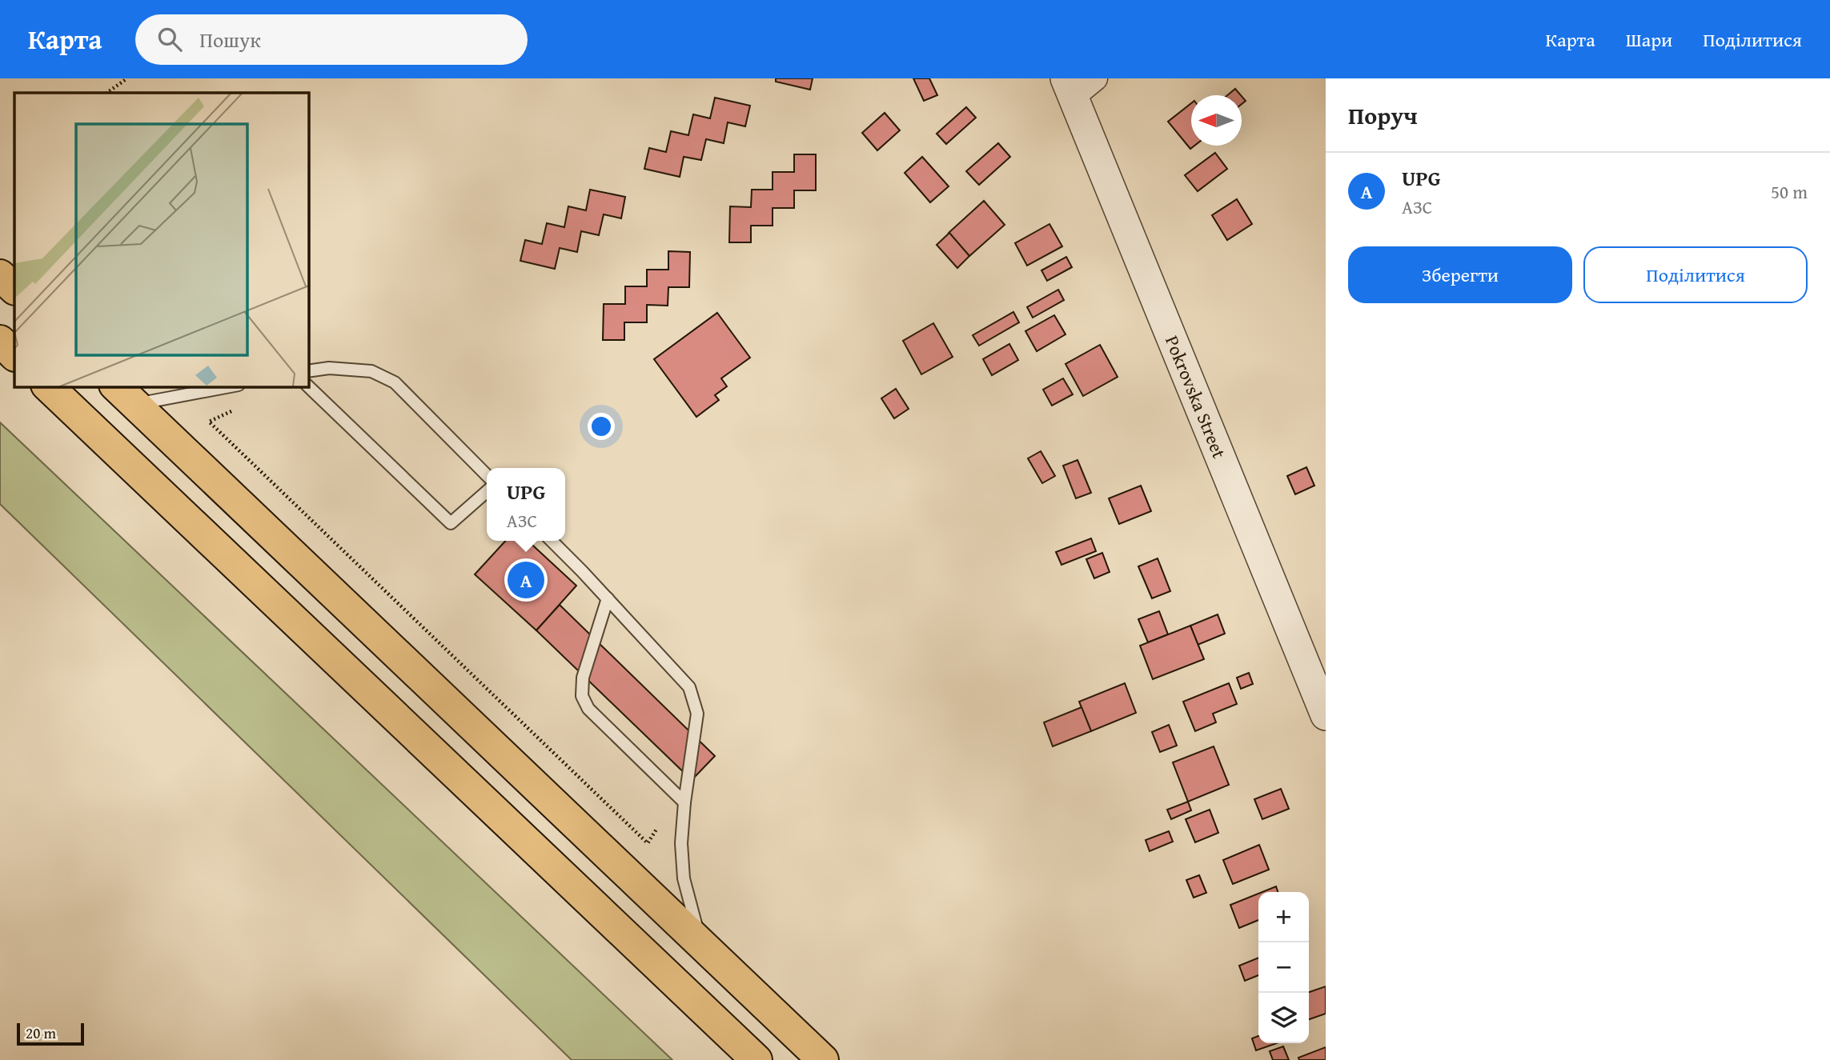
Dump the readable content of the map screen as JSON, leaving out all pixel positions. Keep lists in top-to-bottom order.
{
  "streets": {
    "street": ["Pokrovska Street"]
  },
  "scale_bar": "20 m",
  "north": "left",
  "page": {
    "header": "Карта",
    "search": "Пошук",
    "nav": ["Карта", "Шари", "Поділитися"],
    "heading": "Поруч",
    "list": [
      {
        "mark": "A",
        "name": "UPG",
        "note": "АЗС",
        "value": "50 m"
      }
    ],
    "buttons": ["Зберегти", "Поділитися"],
    "popup": ["UPG", "АЗС"],
    "pins": "A",
    "map_buttons": ["+", "−"],
    "scale": "20 m"
  }
}
